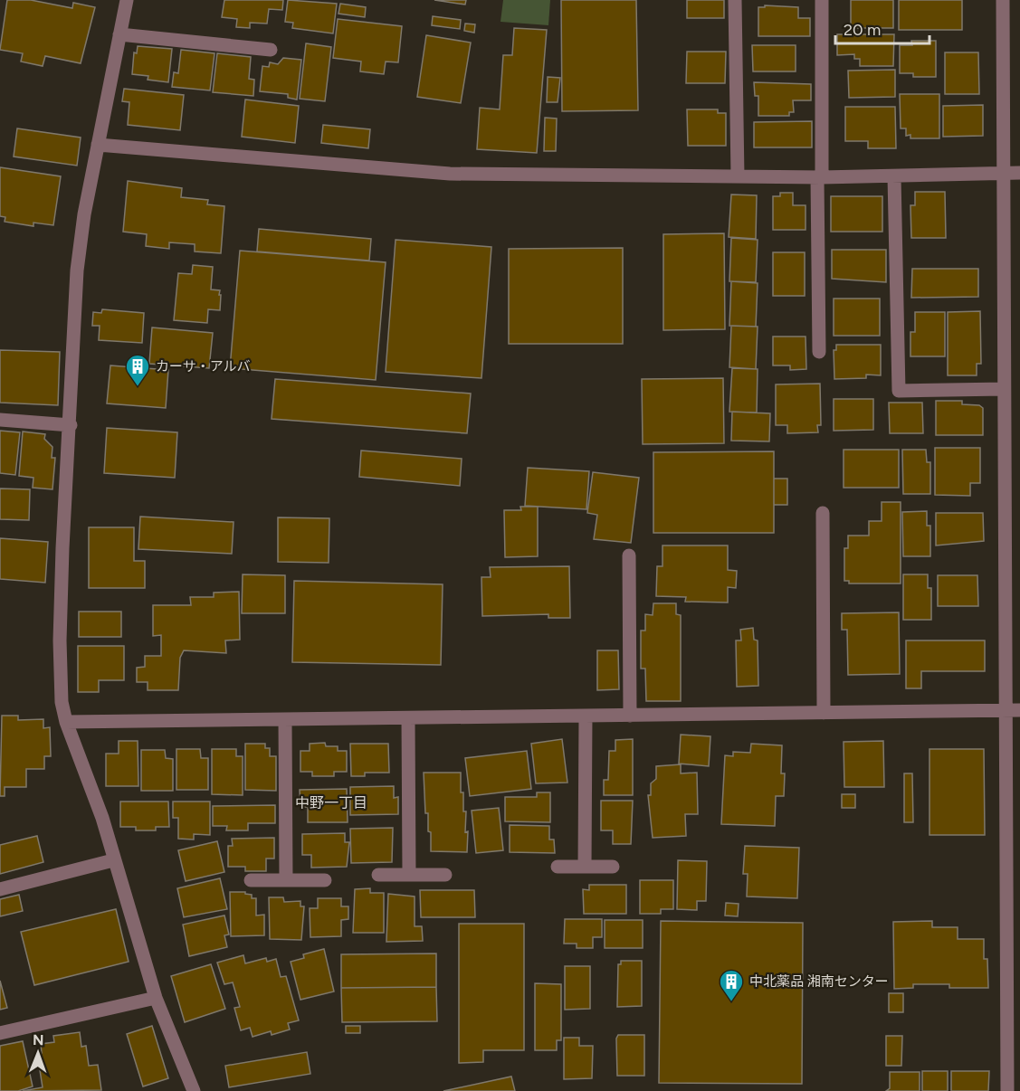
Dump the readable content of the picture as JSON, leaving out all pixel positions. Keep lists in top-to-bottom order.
{
  "districts": ["中野一丁目"],
  "places": {
    "building": ["カーサ・アルバ", "中北薬品 湘南センター"]
  },
  "scale_bar": "20 m",
  "north": "top"
}
